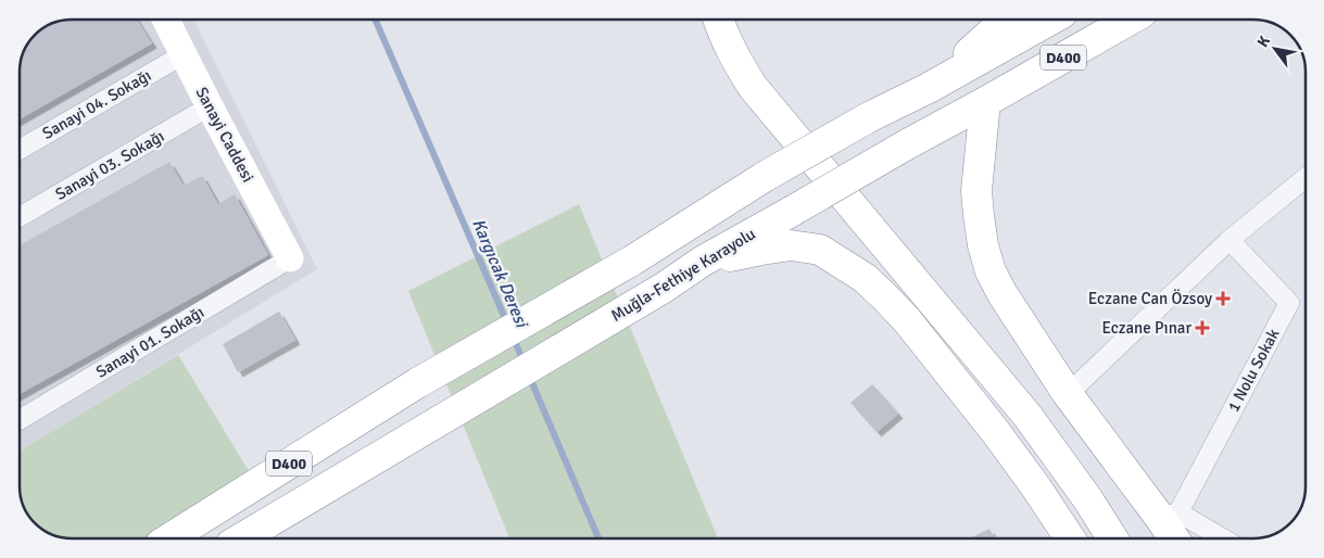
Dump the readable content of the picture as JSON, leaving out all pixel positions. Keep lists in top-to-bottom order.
{
  "streets": {
    "highway": ["D400", "Muğla-Fethiye Karayolu"],
    "street": [
      "Sanayi 04. Sokağı",
      "Sanayi Caddesi",
      "Sanayi 03. Sokağı",
      "Sanayi 01. Sokağı",
      "1 Nolu Sokak"
    ]
  },
  "crossings": [
    ["Sanayi 04. Sokağı", "Sanayi Caddesi"],
    ["Sanayi Caddesi", "Sanayi 03. Sokağı"],
    ["Sanayi Caddesi", "Sanayi 01. Sokağı"]
  ],
  "water": ["Kargıcak Deresi"],
  "places": {
    "health": ["Eczane Can Özsoy", "Eczane Pınar"]
  },
  "north": "top left"
}
